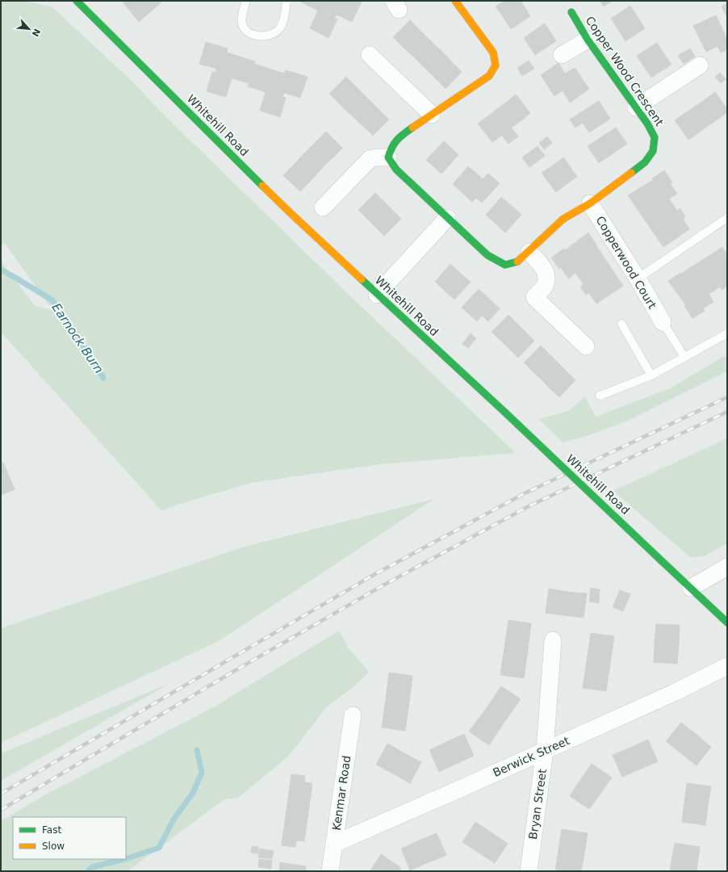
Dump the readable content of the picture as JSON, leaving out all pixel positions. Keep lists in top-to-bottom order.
{
  "streets": {
    "street": [
      "Copper Wood Crescent",
      "Whitehill Road",
      "Copperwood Court",
      "Berwick Street",
      "Kenmar Road",
      "Bryan Street"
    ]
  },
  "crossings": [
    ["Copper Wood Crescent", "Copperwood Court"],
    ["Berwick Street", "Kenmar Road"],
    ["Berwick Street", "Bryan Street"]
  ],
  "water": ["Earnock Burn"],
  "legend": ["Fast", "Slow"],
  "north": "bottom right"
}
